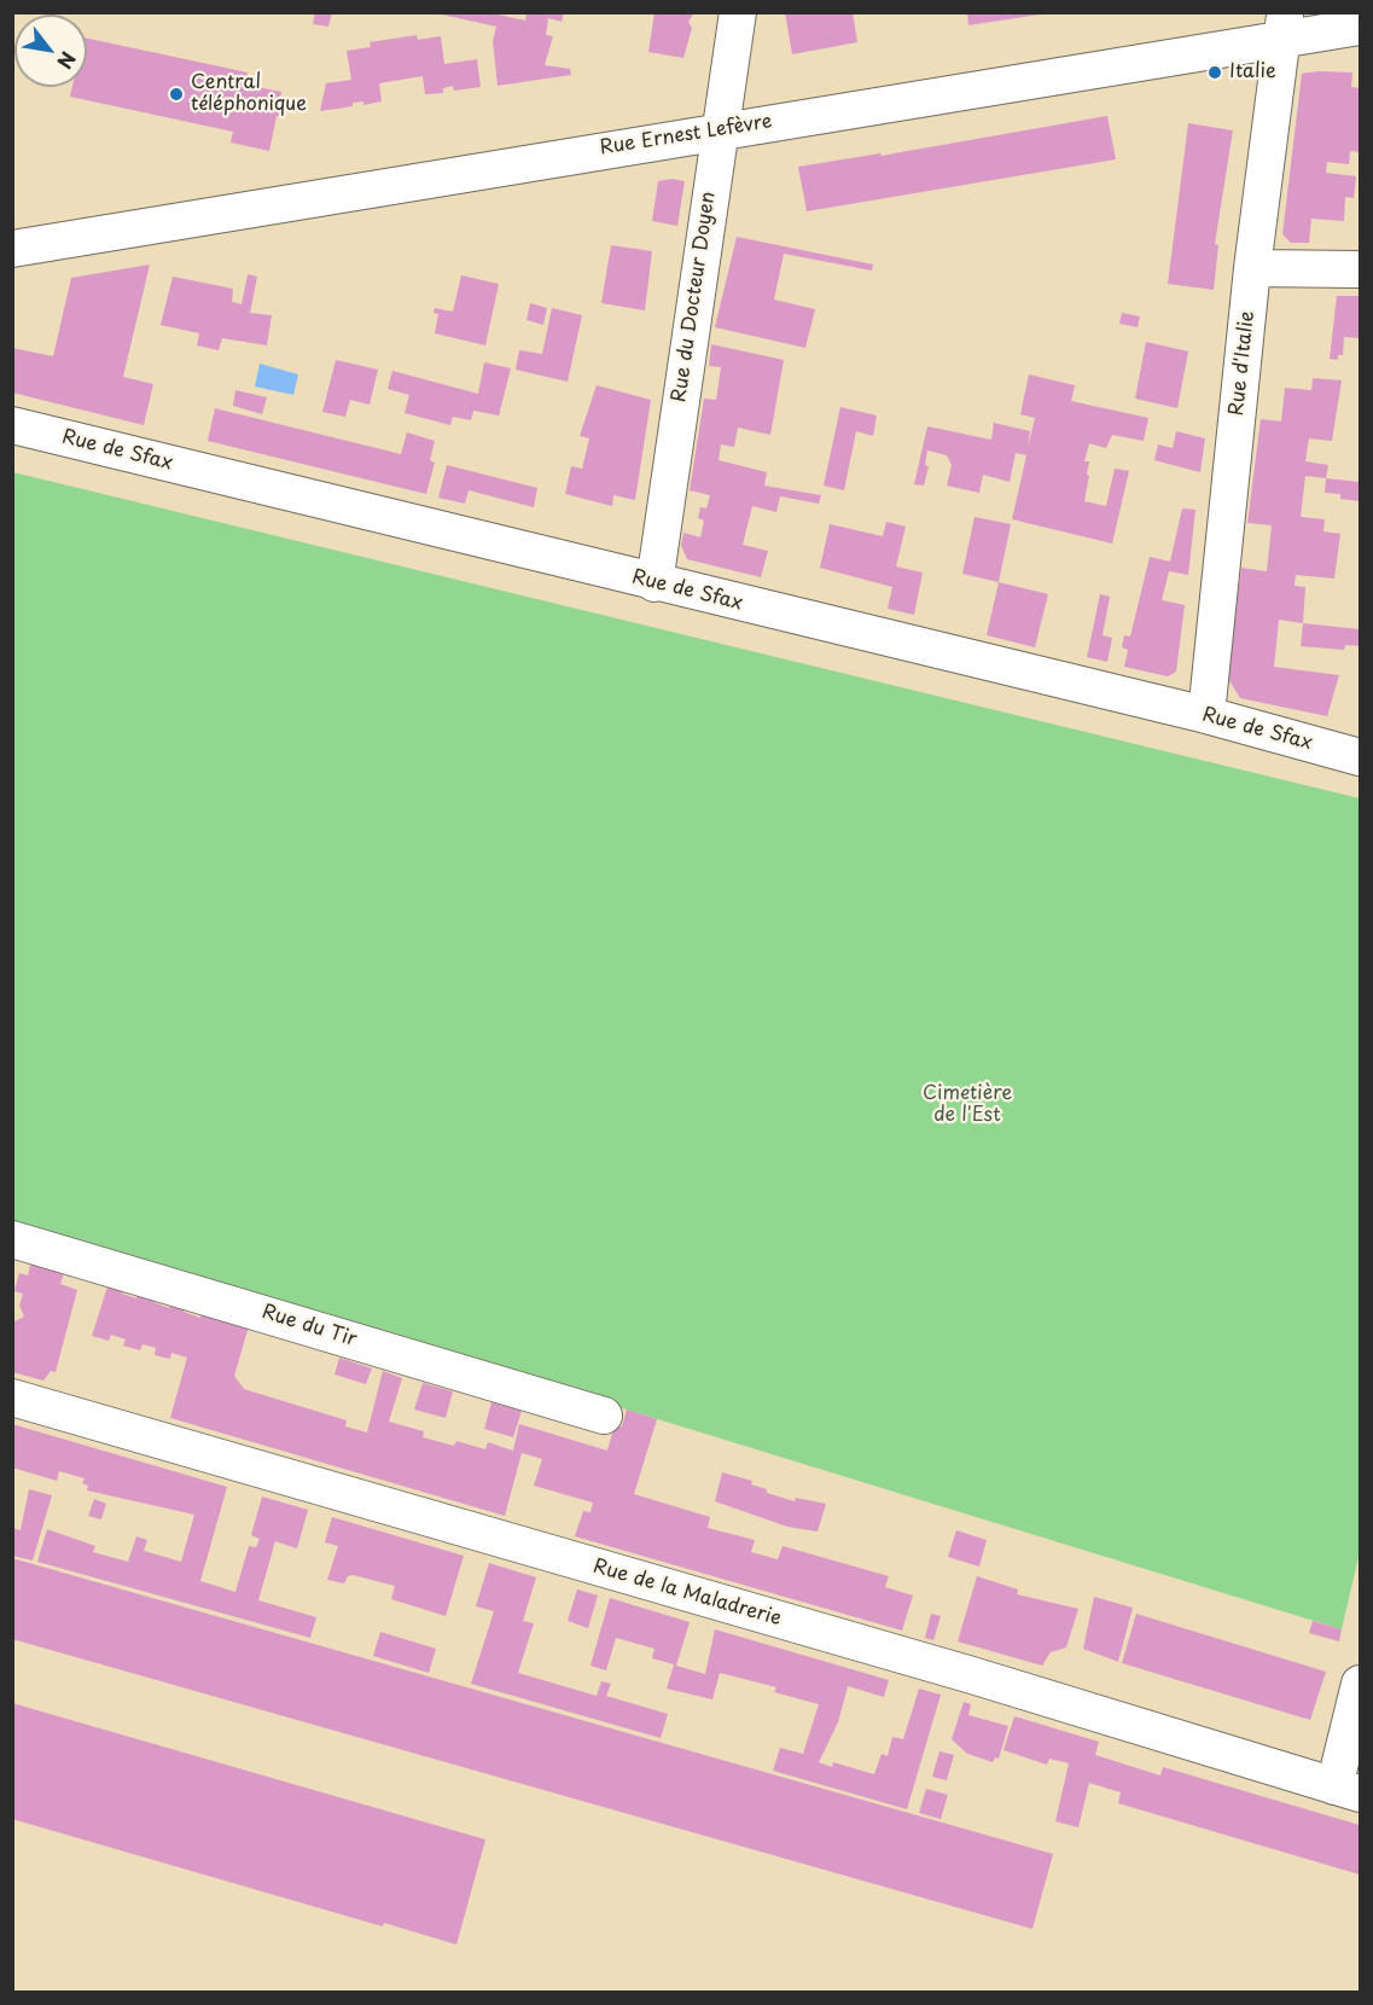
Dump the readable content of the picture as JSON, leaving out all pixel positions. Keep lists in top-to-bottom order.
{
  "streets": {
    "street": [
      "Rue Ernest Lefèvre",
      "Rue du Docteur Doyen",
      "Rue d'Italie",
      "Rue de Sfax",
      "Rue du Tir",
      "Rue de la Maladrerie"
    ]
  },
  "crossings": [
    ["Rue Ernest Lefèvre", "Rue du Docteur Doyen"],
    ["Rue Ernest Lefèvre", "Rue d'Italie"],
    ["Rue du Docteur Doyen", "Rue de Sfax"],
    ["Rue d'Italie", "Rue de Sfax"]
  ],
  "parks": ["Cimetière de l'Est"],
  "places": ["Italie", "Central téléphonique"],
  "north": "bottom right"
}
